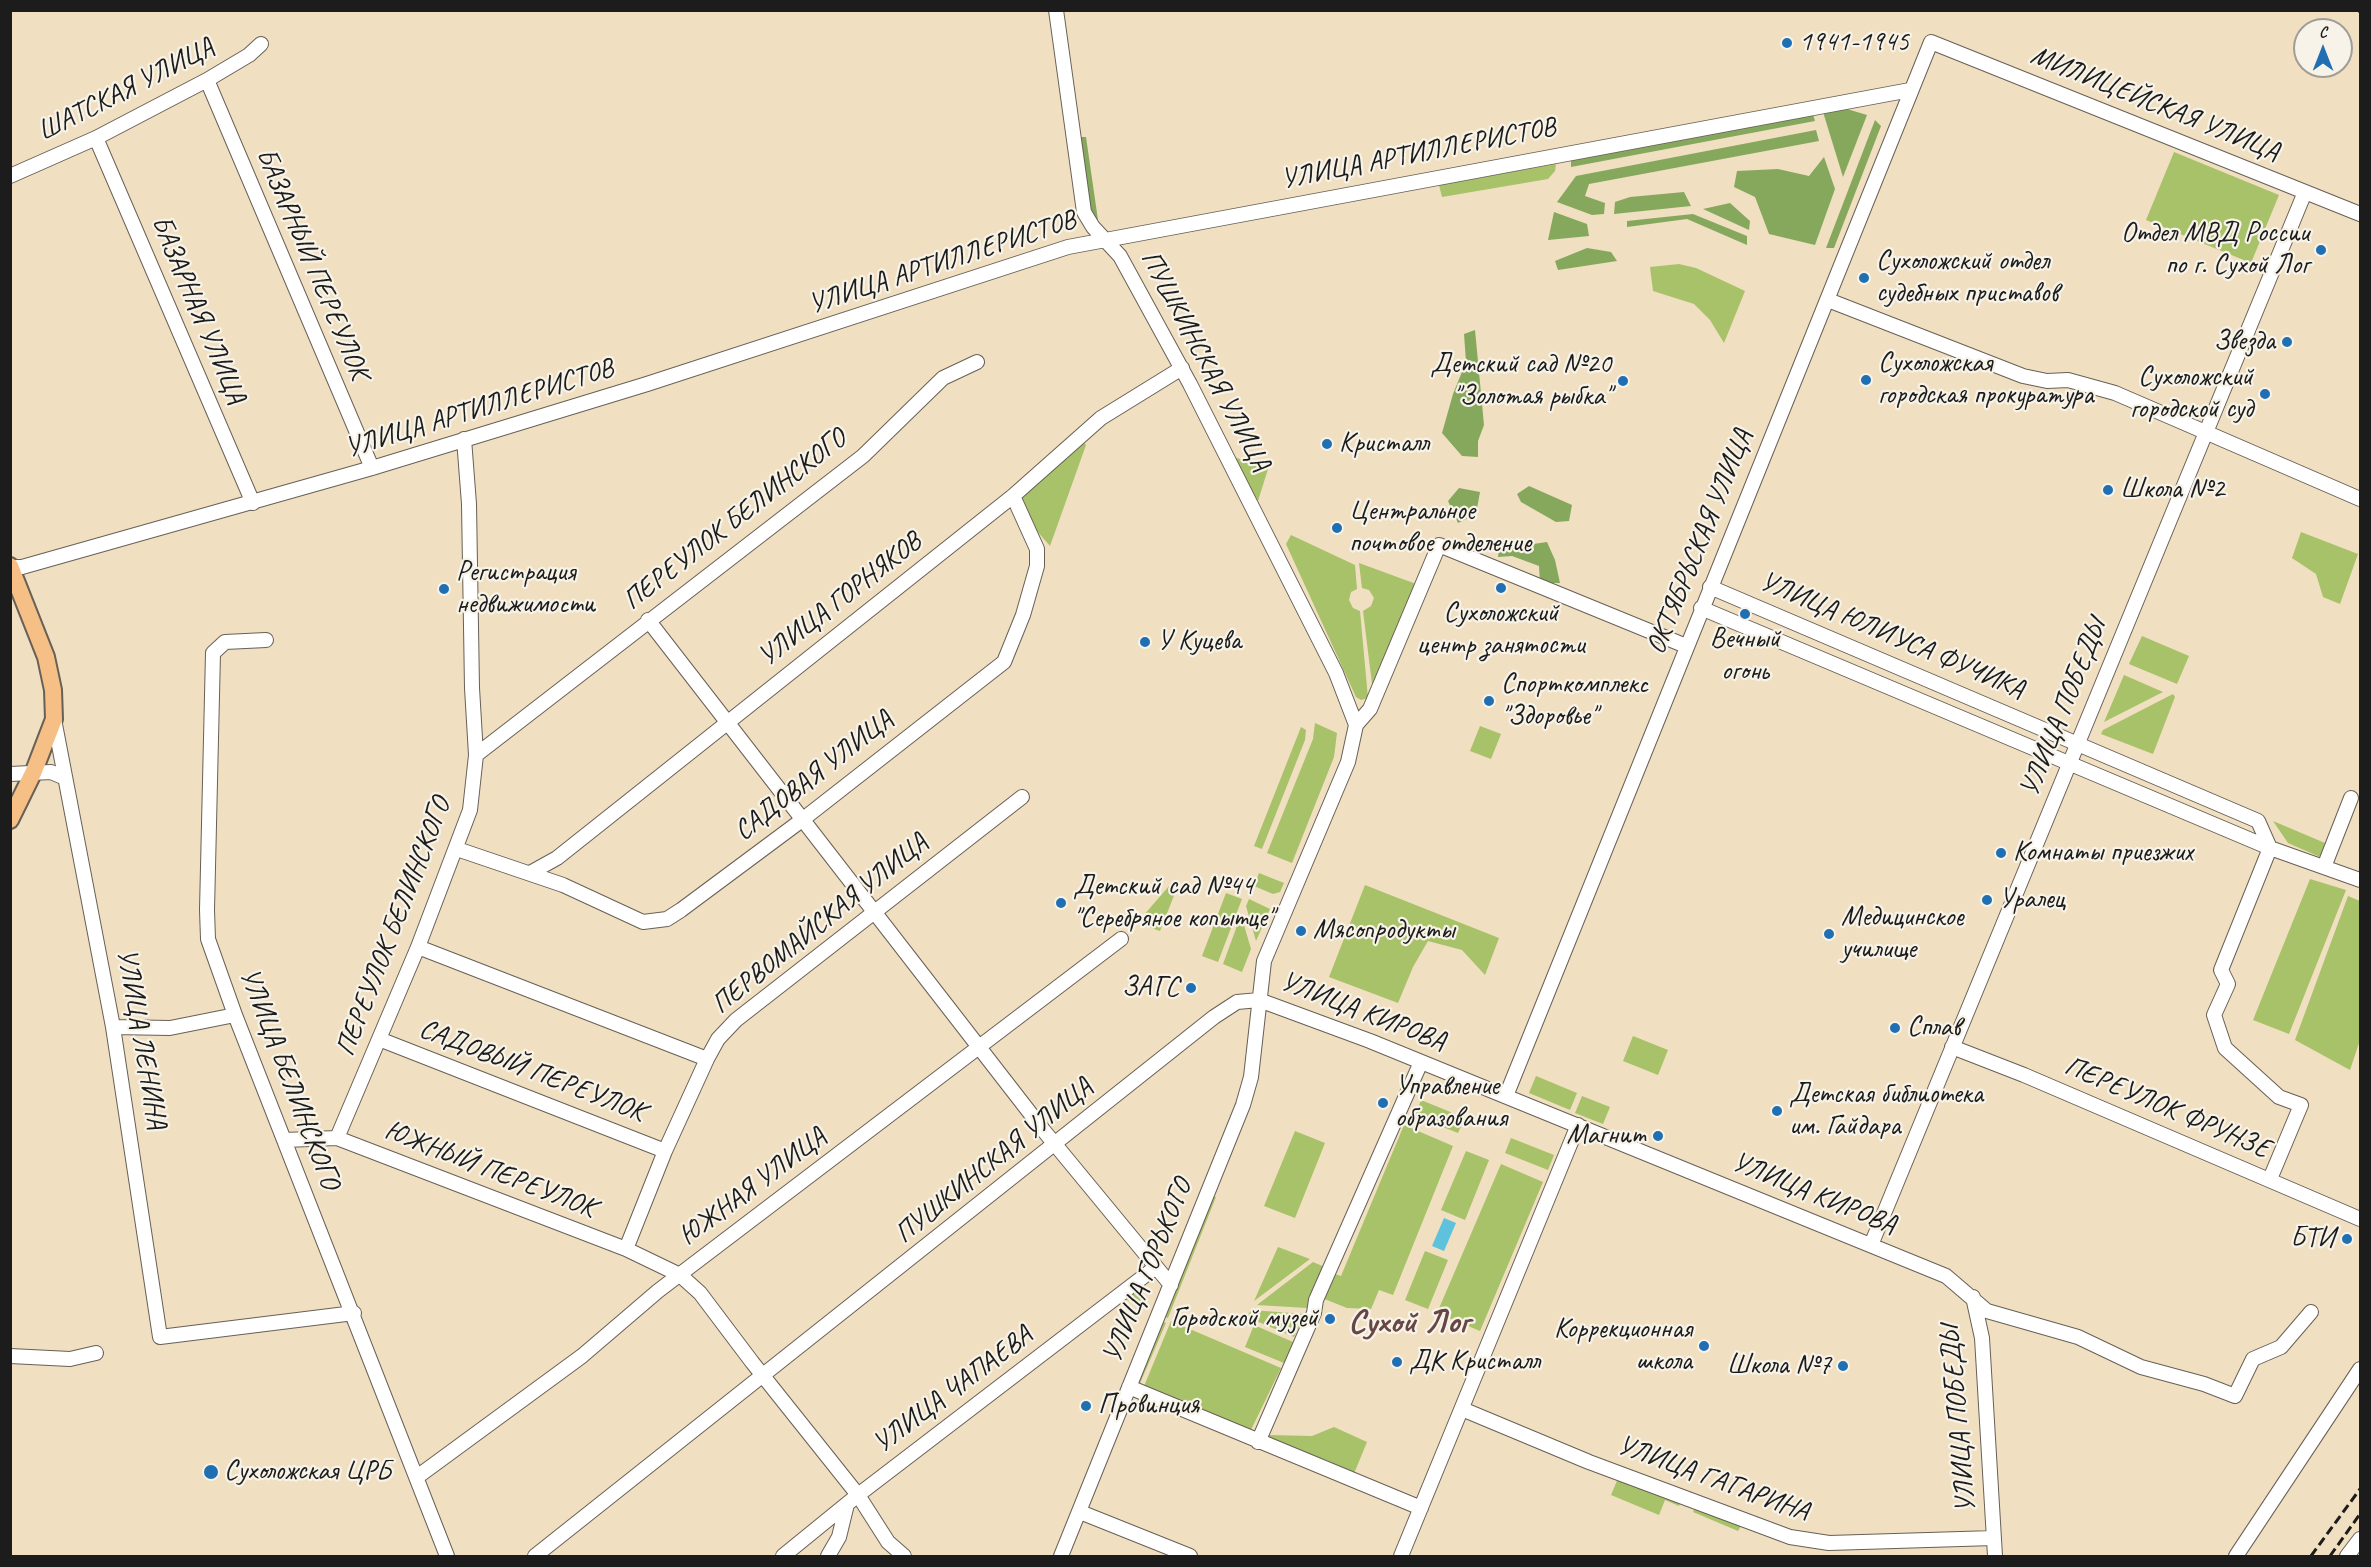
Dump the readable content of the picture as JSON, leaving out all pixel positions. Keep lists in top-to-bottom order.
{
  "streets": {
    "main road": ["УЛИЦА ЛЕНИНА"],
    "street": [
      "ШАТСКАЯ УЛИЦА",
      "МИЛИЦЕЙСКАЯ УЛИЦА",
      "УЛИЦА АРТИЛЛЕРИСТОВ",
      "БАЗАРНЫЙ ПЕРЕУЛОК",
      "БАЗАРНАЯ УЛИЦА",
      "ПУШКИНСКАЯ УЛИЦА",
      "ПЕРЕУЛОК БЕЛИНСКОГО",
      "ОКТЯБРЬСКАЯ УЛИЦА",
      "УЛИЦА ГОРНЯКОВ",
      "УЛИЦА ЮЛИУСА ФУЧИКА",
      "УЛИЦА ПОБЕДЫ",
      "САДОВАЯ УЛИЦА",
      "ПЕРВОМАЙСКАЯ УЛИЦА",
      "УЛИЦА КИРОВА",
      "САДОВЫЙ ПЕРЕУЛОК",
      "УЛИЦА БЕЛИНСКОГО",
      "ПЕРЕУЛОК ФРУНЗЕ",
      "ЮЖНЫЙ ПЕРЕУЛОК",
      "ЮЖНАЯ УЛИЦА",
      "УЛИЦА ГОРЬКОГО",
      "УЛИЦА ЧАПАЕВА",
      "УЛИЦА ГАГАРИНА"
    ]
  },
  "crossings": [
    ["ШАТСКАЯ УЛИЦА", "БАЗАРНЫЙ ПЕРЕУЛОК"],
    ["ШАТСКАЯ УЛИЦА", "БАЗАРНАЯ УЛИЦА"],
    ["МИЛИЦЕЙСКАЯ УЛИЦА", "ОКТЯБРЬСКАЯ УЛИЦА"],
    ["МИЛИЦЕЙСКАЯ УЛИЦА", "УЛИЦА ПОБЕДЫ"],
    ["УЛИЦА АРТИЛЛЕРИСТОВ", "БАЗАРНЫЙ ПЕРЕУЛОК"],
    ["УЛИЦА АРТИЛЛЕРИСТОВ", "БАЗАРНАЯ УЛИЦА"],
    ["УЛИЦА АРТИЛЛЕРИСТОВ", "ПУШКИНСКАЯ УЛИЦА"],
    ["УЛИЦА АРТИЛЛЕРИСТОВ", "ОКТЯБРЬСКАЯ УЛИЦА"],
    ["УЛИЦА АРТИЛЛЕРИСТОВ", "УЛИЦА ЛЕНИНА"],
    ["ПУШКИНСКАЯ УЛИЦА", "УЛИЦА ГОРНЯКОВ"],
    ["ПУШКИНСКАЯ УЛИЦА", "УЛИЦА КИРОВА"],
    ["ПУШКИНСКАЯ УЛИЦА", "ЮЖНЫЙ ПЕРЕУЛОК"],
    ["ПУШКИНСКАЯ УЛИЦА", "УЛИЦА ГОРЬКОГО"],
    ["ПЕРЕУЛОК БЕЛИНСКОГО", "САДОВЫЙ ПЕРЕУЛОК"],
    ["ПЕРЕУЛОК БЕЛИНСКОГО", "ЮЖНЫЙ ПЕРЕУЛОК"],
    ["ОКТЯБРЬСКАЯ УЛИЦА", "УЛИЦА ЮЛИУСА ФУЧИКА"],
    ["ОКТЯБРЬСКАЯ УЛИЦА", "УЛИЦА КИРОВА"],
    ["УЛИЦА ГОРНЯКОВ", "САДОВАЯ УЛИЦА"],
    ["УЛИЦА ЮЛИУСА ФУЧИКА", "УЛИЦА ПОБЕДЫ"],
    ["УЛИЦА ПОБЕДЫ", "УЛИЦА КИРОВА"],
    ["УЛИЦА ПОБЕДЫ", "ПЕРЕУЛОК ФРУНЗЕ"],
    ["УЛИЦА ПОБЕДЫ", "УЛИЦА ГАГАРИНА"],
    ["ПЕРВОМАЙСКАЯ УЛИЦА", "САДОВЫЙ ПЕРЕУЛОК"],
    ["ПЕРВОМАЙСКАЯ УЛИЦА", "ЮЖНЫЙ ПЕРЕУЛОК"],
    ["УЛИЦА КИРОВА", "УЛИЦА ГОРЬКОГО"],
    ["УЛИЦА ЛЕНИНА", "УЛИЦА БЕЛИНСКОГО"],
    ["УЛИЦА БЕЛИНСКОГО", "ЮЖНАЯ УЛИЦА"],
    ["ЮЖНЫЙ ПЕРЕУЛОК", "ЮЖНАЯ УЛИЦА"],
    ["ЮЖНЫЙ ПЕРЕУЛОК", "УЛИЦА ЧАПАЕВА"]
  ],
  "districts": ["Сухой Лог"],
  "places": [
    "1941-1945",
    "Отдел МВД России по г. Сухой Лог",
    "Сухоложский отдел судебных приставов",
    "Звезда",
    "Сухоложская городская прокуратура",
    "Детский сад №20 \"Золотая рыбка\"",
    "Сухоложский городской суд",
    "Кристалл",
    "Школа №2",
    "Центральное почтовое отделение",
    "Сухоложский центр занятости",
    "Регистрация недвижимости",
    "Вечный огонь",
    "У Куцева",
    "Спорткомплекс \"Здоровье\"",
    "Комнаты приезжих",
    "Уралец",
    "Детский сад №44 \"Серебряное копытце\"",
    "Мясопродукты",
    "Медицинское училище",
    "ЗАГС",
    "Сплав",
    "Управление образования",
    "Детская библиотека им. Гайдара",
    "Магнит",
    "БТИ",
    "Городской музей",
    "Коррекционная школа",
    "ДК Кристалл",
    "Школа №7",
    "Провинция",
    "Сухоложская ЦРБ"
  ],
  "north": "top"
}
